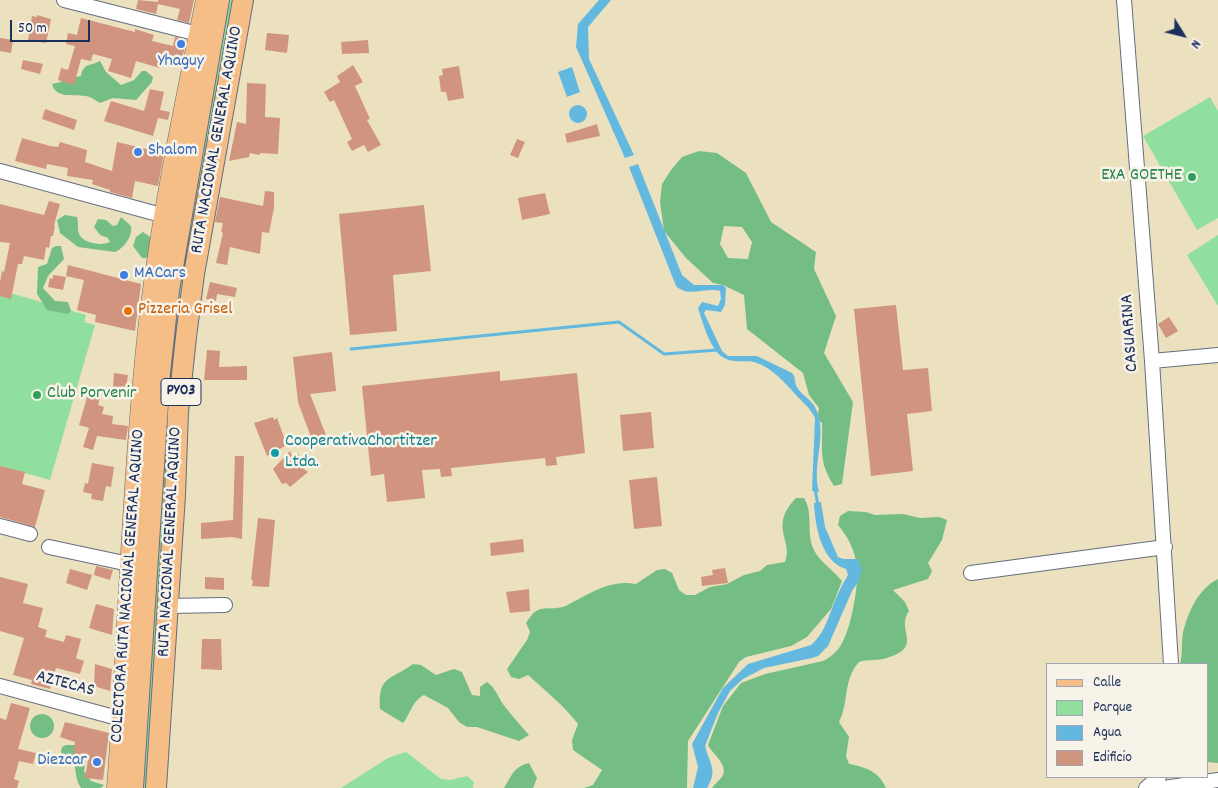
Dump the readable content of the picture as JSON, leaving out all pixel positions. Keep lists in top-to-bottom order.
{
  "streets": {
    "highway": ["RUTA NACIONAL GENERAL AQUINO", "PY03"],
    "main road": ["COLECTORA RUTA NACIONAL GENERAL AQUINO"],
    "street": ["CASUARINA", "AZTECAS"]
  },
  "crossings": [
    ["COLECTORA RUTA NACIONAL GENERAL AQUINO", "AZTECAS"]
  ],
  "places": [
    "Yhaguy",
    "Shalom",
    "EXA GOETHE",
    "MACars",
    "Pizzeria Grisel",
    "Club Porvenir",
    "CooperativaChortitzer Ltda.",
    "Diezcar"
  ],
  "legend": [
    "Calle",
    "Parque",
    "Agua",
    "Edificio"
  ],
  "scale_bar": "50 m",
  "north": "bottom right"
}
